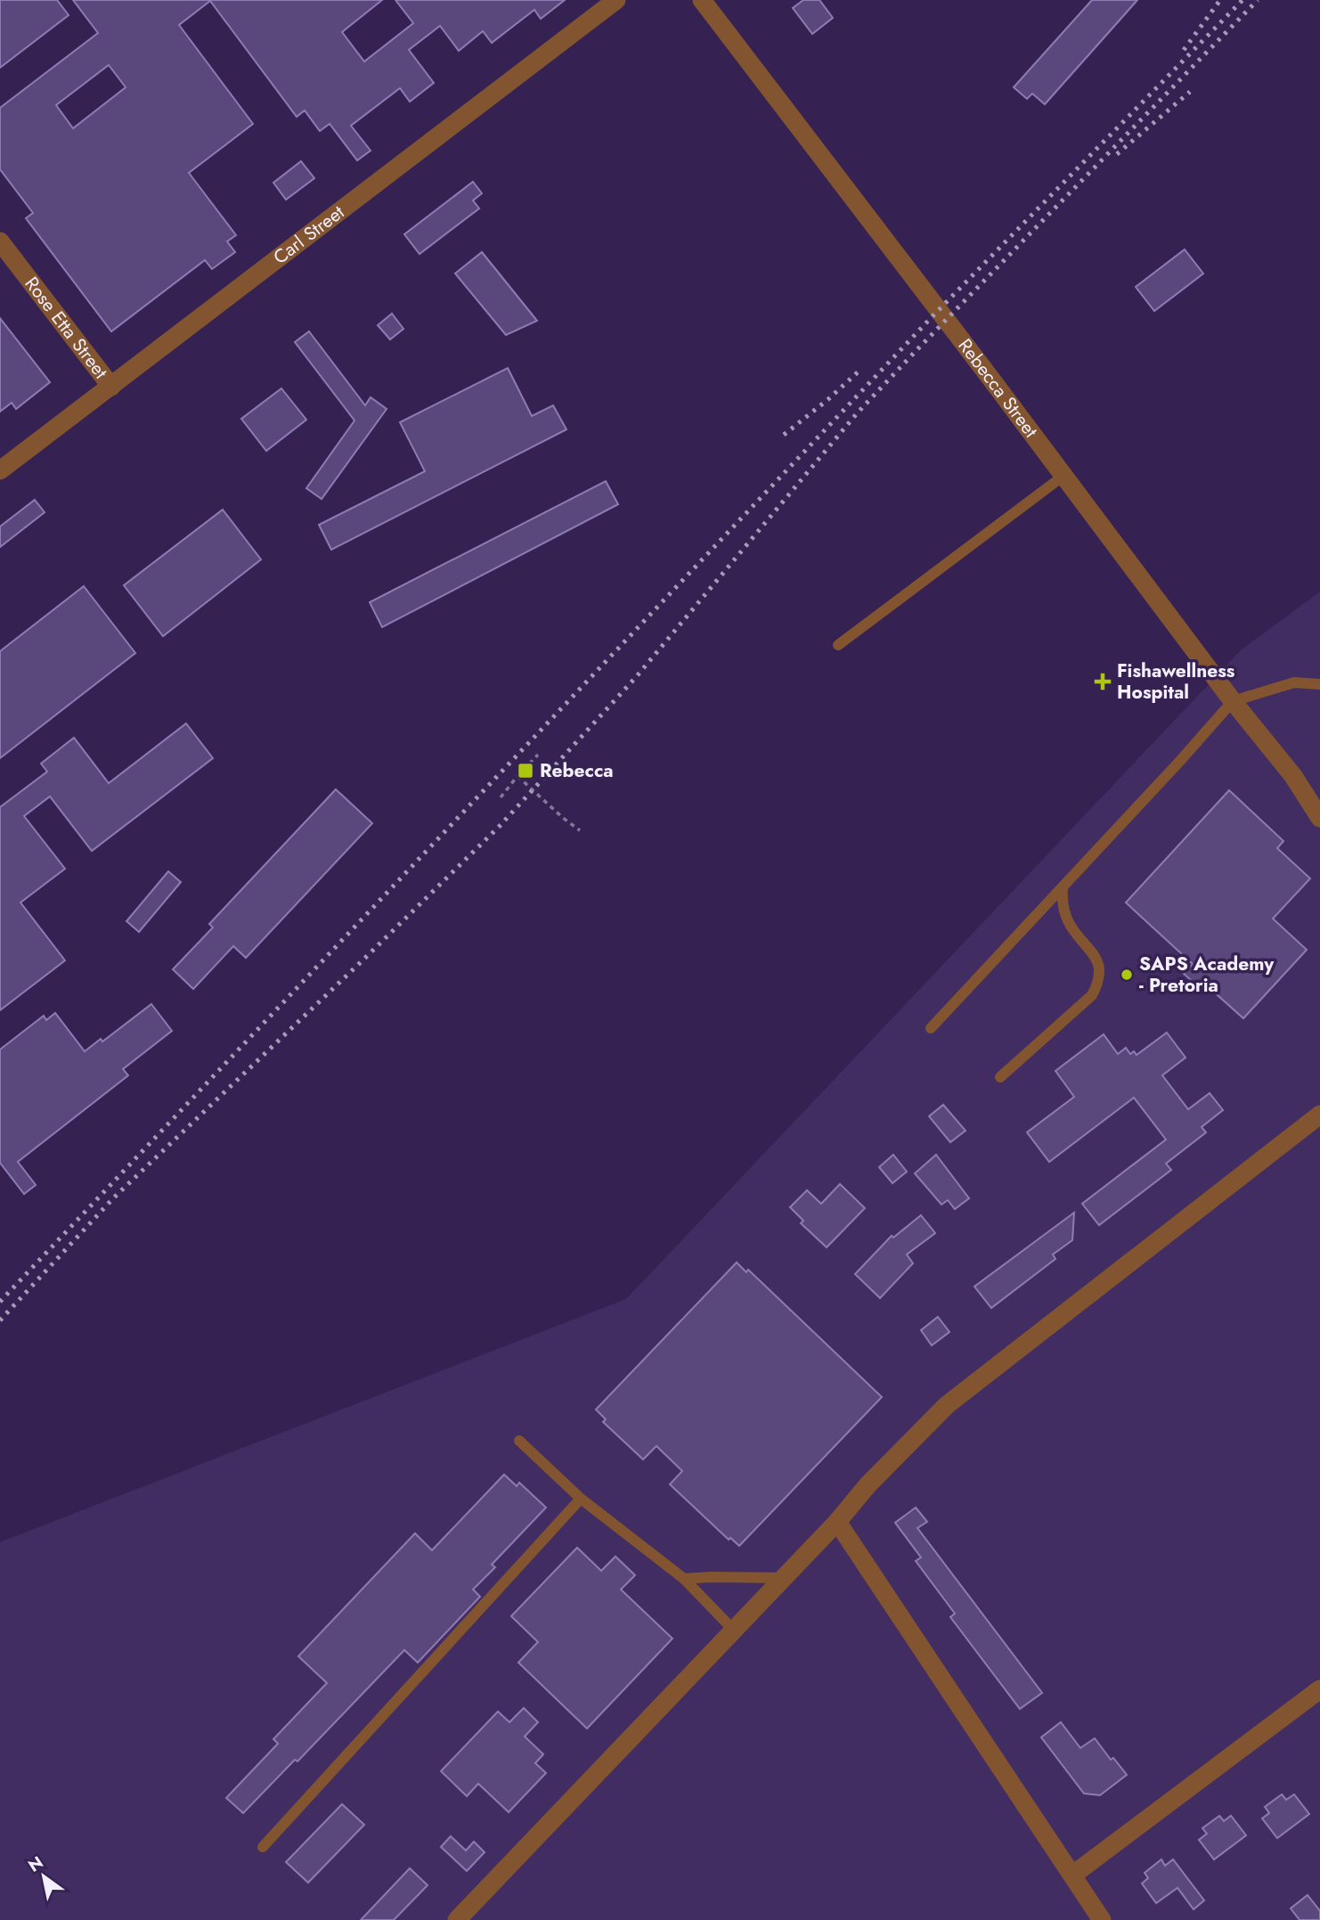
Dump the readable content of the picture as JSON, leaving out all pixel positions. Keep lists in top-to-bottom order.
{
  "streets": {
    "street": ["Carl Street", "Rose Etta Street", "Rebecca Street"]
  },
  "crossings": [
    ["Carl Street", "Rose Etta Street"]
  ],
  "places": {
    "health": ["Fishawellness Hospital"],
    "transit": ["Rebecca"],
    "other": ["SAPS Academy - Pretoria"]
  },
  "north": "top left"
}
